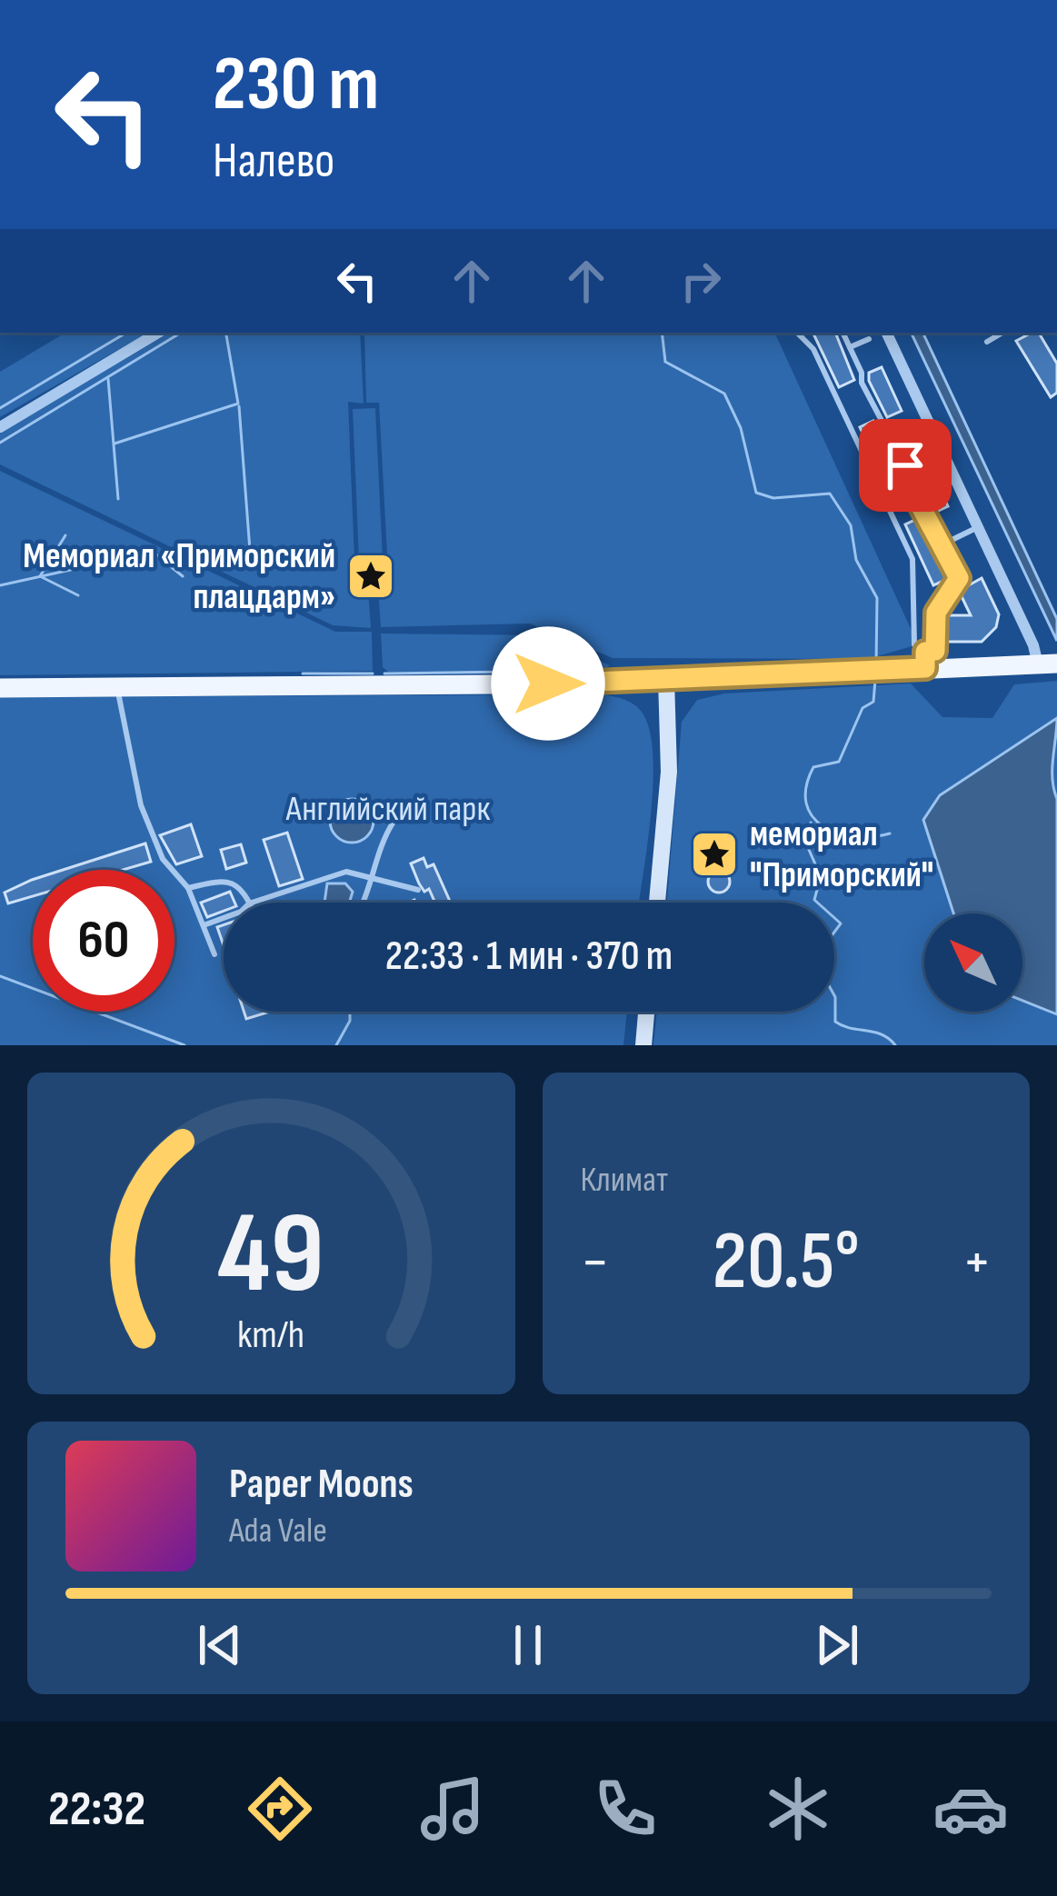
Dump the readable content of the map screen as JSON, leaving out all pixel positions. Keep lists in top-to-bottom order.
{
  "parks": ["Английский парк"],
  "places": {
    "place": ["Мемориал «Приморский плацдарм»", "мемориал \"Приморский\""]
  },
  "north": "top left",
  "page": {
    "turn": ["230 m", "Налево"],
    "limit": "60",
    "trip": "22:33 · 1 мин · 370 m",
    "tile": "Климат",
    "heat": ["−", "20.5°", "+"],
    "song": ["Paper Moons", "Ada Vale"],
    "tabs": "22:32",
    "gauge": ["49", "km/h"]
  }
}
